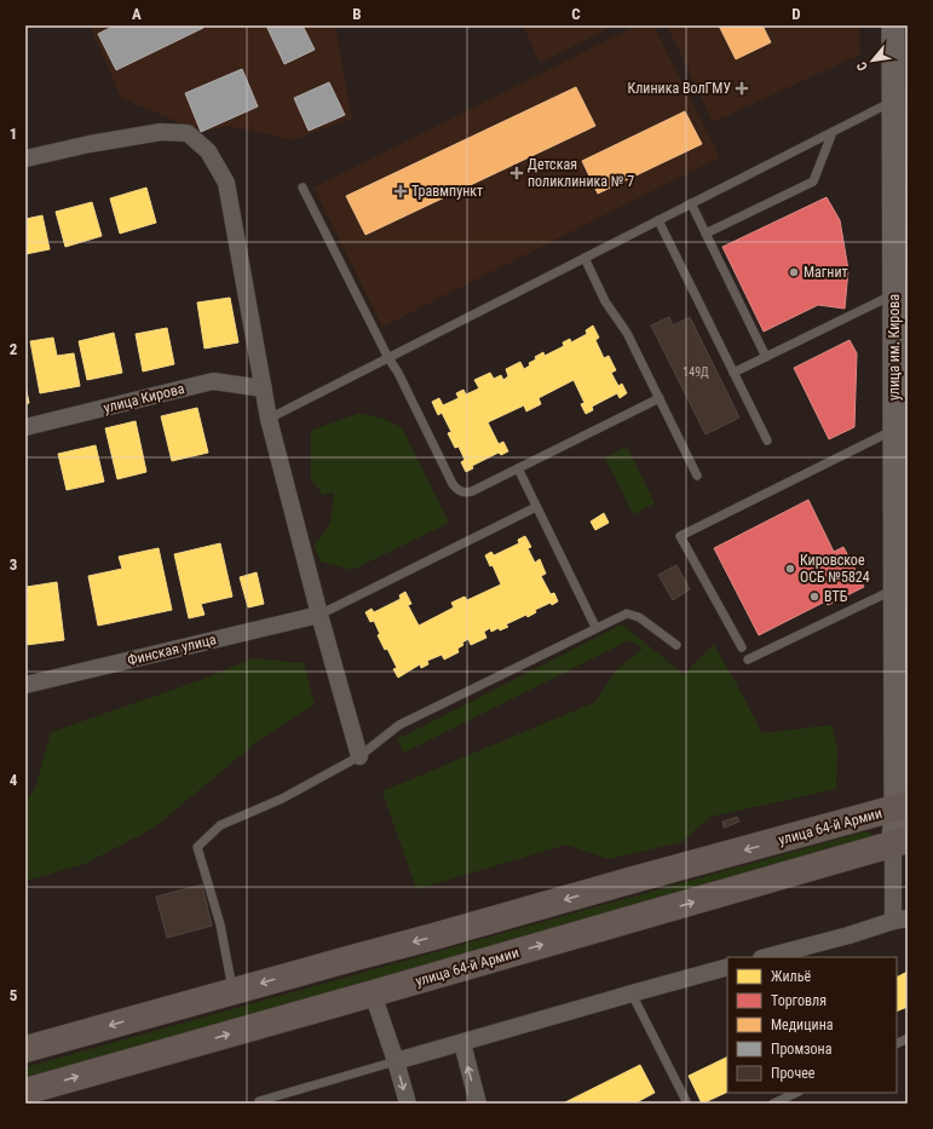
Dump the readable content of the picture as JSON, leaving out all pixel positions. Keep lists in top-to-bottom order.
{
  "streets": {
    "highway": ["улица 64-й Армии"],
    "main road": ["улица им. Кирова"],
    "street": ["улица Кирова", "Финская улица"]
  },
  "crossings": [
    ["улица им. Кирова", "улица 64-й Армии"]
  ],
  "places": {
    "health": ["Клиника ВолГМУ", "Детская поликлиника № 7", "Травмпункт"],
    "other": ["Магнит", "Кировское ОСБ №5824", "ВТБ"]
  },
  "house_numbers": ["149Д"],
  "legend": [
    "Жильё",
    "Торговля",
    "Медицина",
    "Промзона",
    "Прочее"
  ],
  "north": "bottom left",
  "grid": {
    "columns": [
      "A",
      "B",
      "C",
      "D"
    ],
    "rows": [
      "1",
      "2",
      "3",
      "4",
      "5"
    ]
  }
}
